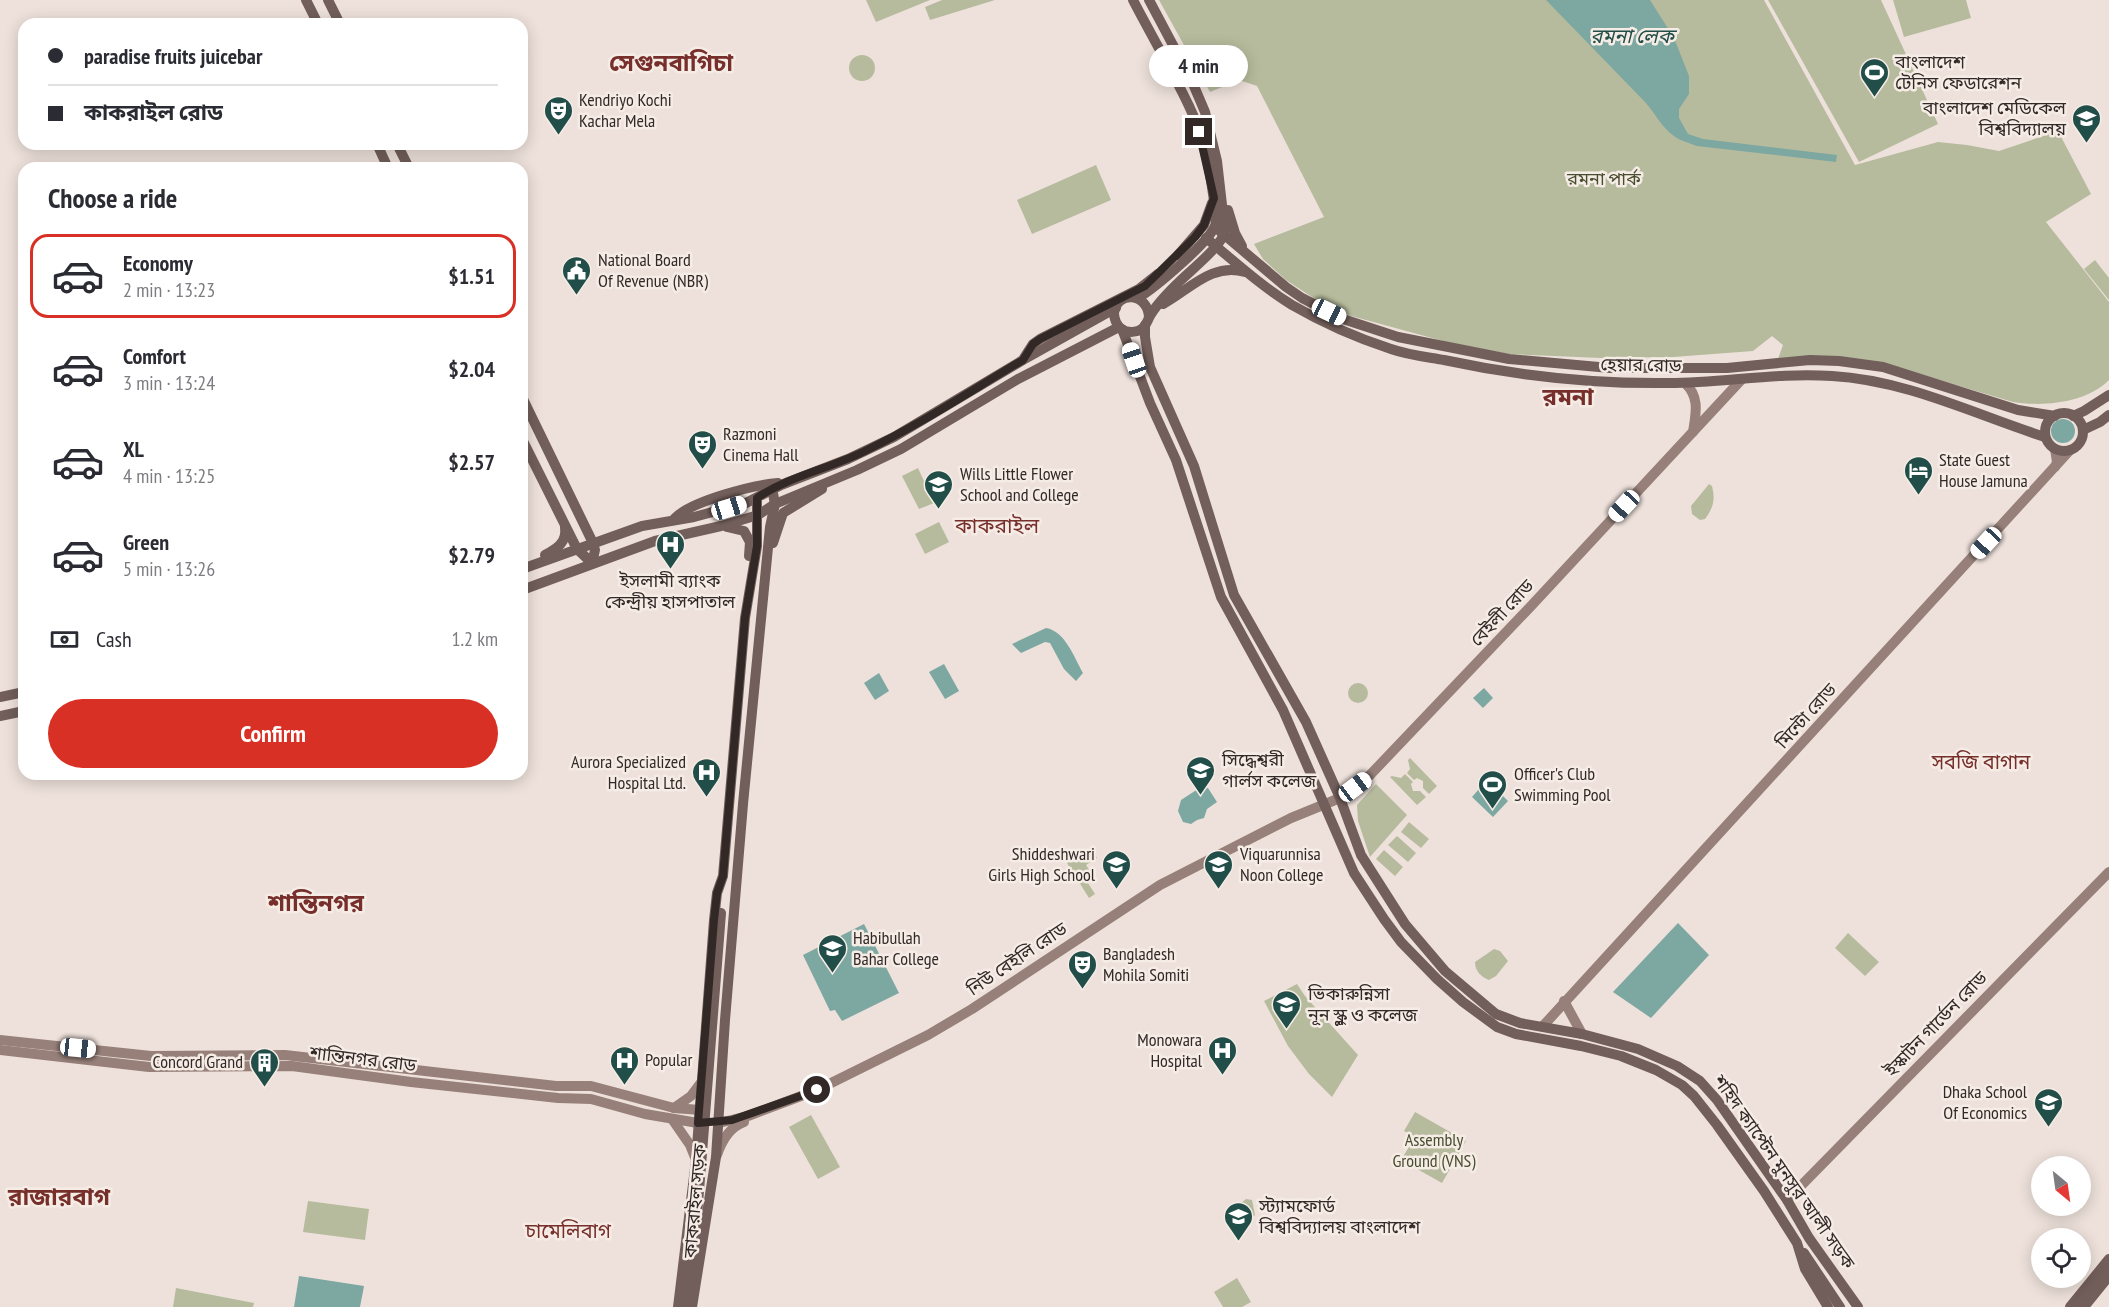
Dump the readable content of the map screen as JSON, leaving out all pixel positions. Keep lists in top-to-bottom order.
{
  "streets": {
    "main road": [
      "হেয়ার রোড",
      "বেইলী রোড",
      "মিন্টো রোড",
      "নিউ বেইলি রোড",
      "ইস্কাটন গার্ডেন রোড",
      "শান্তিনগর রোড",
      "শহিদ ক্যাপ্টেন মুনসুর আলী সড়ক",
      "কাকরাইল সড়ক"
    ]
  },
  "crossings": [
    ["হেয়ার রোড", "বেইলী রোড"],
    ["হেয়ার রোড", "মিন্টো রোড"],
    ["বেইলী রোড", "নিউ বেইলি রোড"],
    ["বেইলী রোড", "শহিদ ক্যাপ্টেন মুনসুর আলী সড়ক"],
    ["মিন্টো রোড", "শহিদ ক্যাপ্টেন মুনসুর আলী সড়ক"],
    ["নিউ বেইলি রোড", "শান্তিনগর রোড"],
    ["নিউ বেইলি রোড", "শহিদ ক্যাপ্টেন মুনসুর আলী সড়ক"],
    ["নিউ বেইলি রোড", "কাকরাইল সড়ক"],
    ["ইস্কাটন গার্ডেন রোড", "শহিদ ক্যাপ্টেন মুনসুর আলী সড়ক"],
    ["শান্তিনগর রোড", "কাকরাইল সড়ক"]
  ],
  "districts": [
    "সেগুনবাগিচা",
    "রমনা",
    "কাকরাইল",
    "সবজি বাগান",
    "শান্তিনগর",
    "রাজারবাগ",
    "চামেলিবাগ"
  ],
  "water": ["রমনা লেক"],
  "parks": ["রমনা পার্ক", "Assembly Ground (VNS)"],
  "places": {
    "sports": ["বাংলাদেশ টেনিস ফেডারেশন", "Officer's Club Swimming Pool"],
    "theatre": ["Kendriyo Kochi Kachar Mela", "Razmoni Cinema Hall", "Bangladesh Mohila Somiti"],
    "school or university": [
      "বাংলাদেশ মেডিকেল বিশ্ববিদ্যালয়",
      "Wills Little Flower School and College",
      "সিদ্ধেশ্বরী গার্লস কলেজ",
      "Shiddeshwari Girls High School",
      "Viquarunnisa Noon College",
      "Habibullah Bahar College",
      "ভিকারুন্নিসা নূন স্কুল ও কলেজ",
      "Dhaka School Of Economics",
      "স্ট্যামফোর্ড বিশ্ববিদ্যালয় বাংলাদেশ"
    ],
    "public building": ["National Board Of Revenue (NBR)"],
    "hotel": ["State Guest House Jamuna"],
    "hospital": [
      "ইসলামী ব্যাংক কেন্দ্রীয় হাসপাতাল",
      "Aurora Specialized Hospital Ltd.",
      "Monowara Hospital",
      "Popular"
    ],
    "building": ["Concord Grand"]
  },
  "north": "bottom right",
  "page": {
    "banner": ["paradise fruits juicebar", "কাকরাইল রোড"],
    "bubble": "4 min",
    "heading": "Choose a ride",
    "list": [
      {
        "name": "Economy",
        "note": "2 min · 13:23",
        "value": "$1.51"
      },
      {
        "name": "Comfort",
        "note": "3 min · 13:24",
        "value": "$2.04"
      },
      {
        "name": "XL",
        "note": "4 min · 13:25",
        "value": "$2.57"
      },
      {
        "name": "Green",
        "note": "5 min · 13:26",
        "value": "$2.79"
      }
    ],
    "pay": ["Cash", "1.2 km"],
    "buttons": "Confirm"
  }
}
